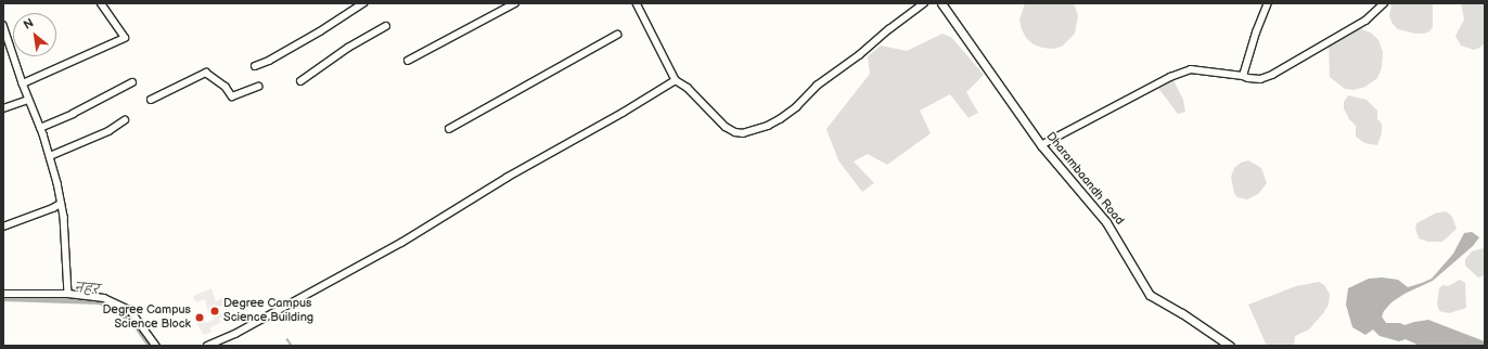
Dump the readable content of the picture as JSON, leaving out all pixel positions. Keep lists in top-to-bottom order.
{
  "streets": {
    "main road": ["Dharambaandh Road"]
  },
  "water": ["नहर"],
  "places": ["Degree Campus Science Building", "Degree Campus Science Block"],
  "north": "top left"
}
